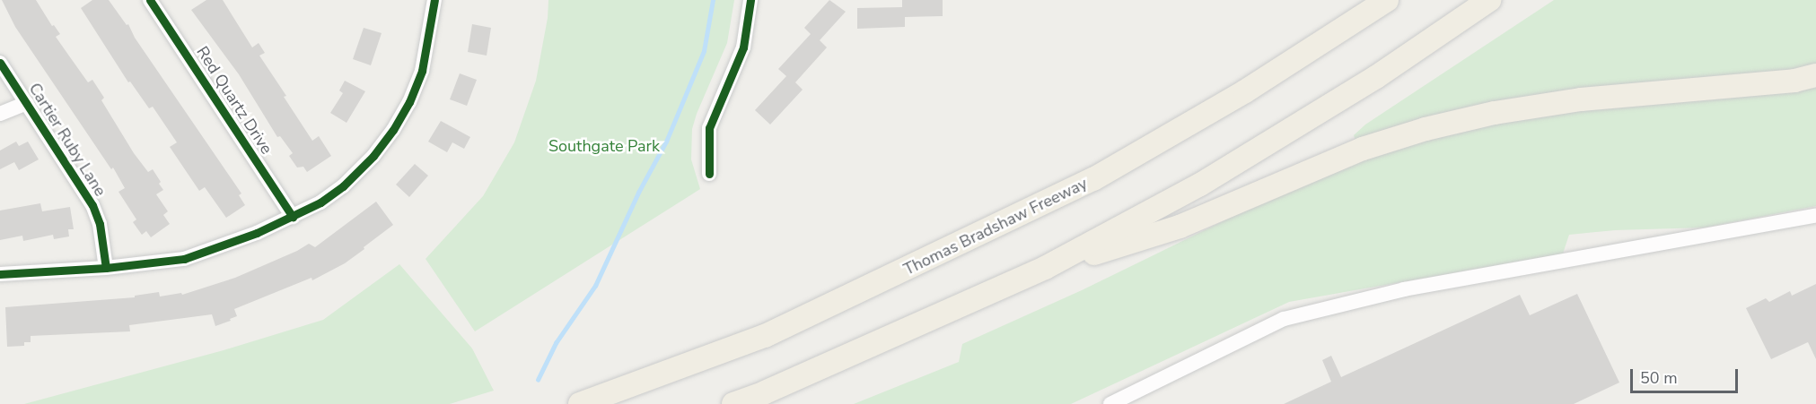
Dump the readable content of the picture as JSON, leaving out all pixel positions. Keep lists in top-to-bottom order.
{
  "streets": {
    "highway": ["Thomas Bradshaw Freeway"],
    "street": ["Red Quartz Drive", "Cartier Ruby Lane"]
  },
  "parks": ["Southgate Park"],
  "scale_bar": "50 m"
}
